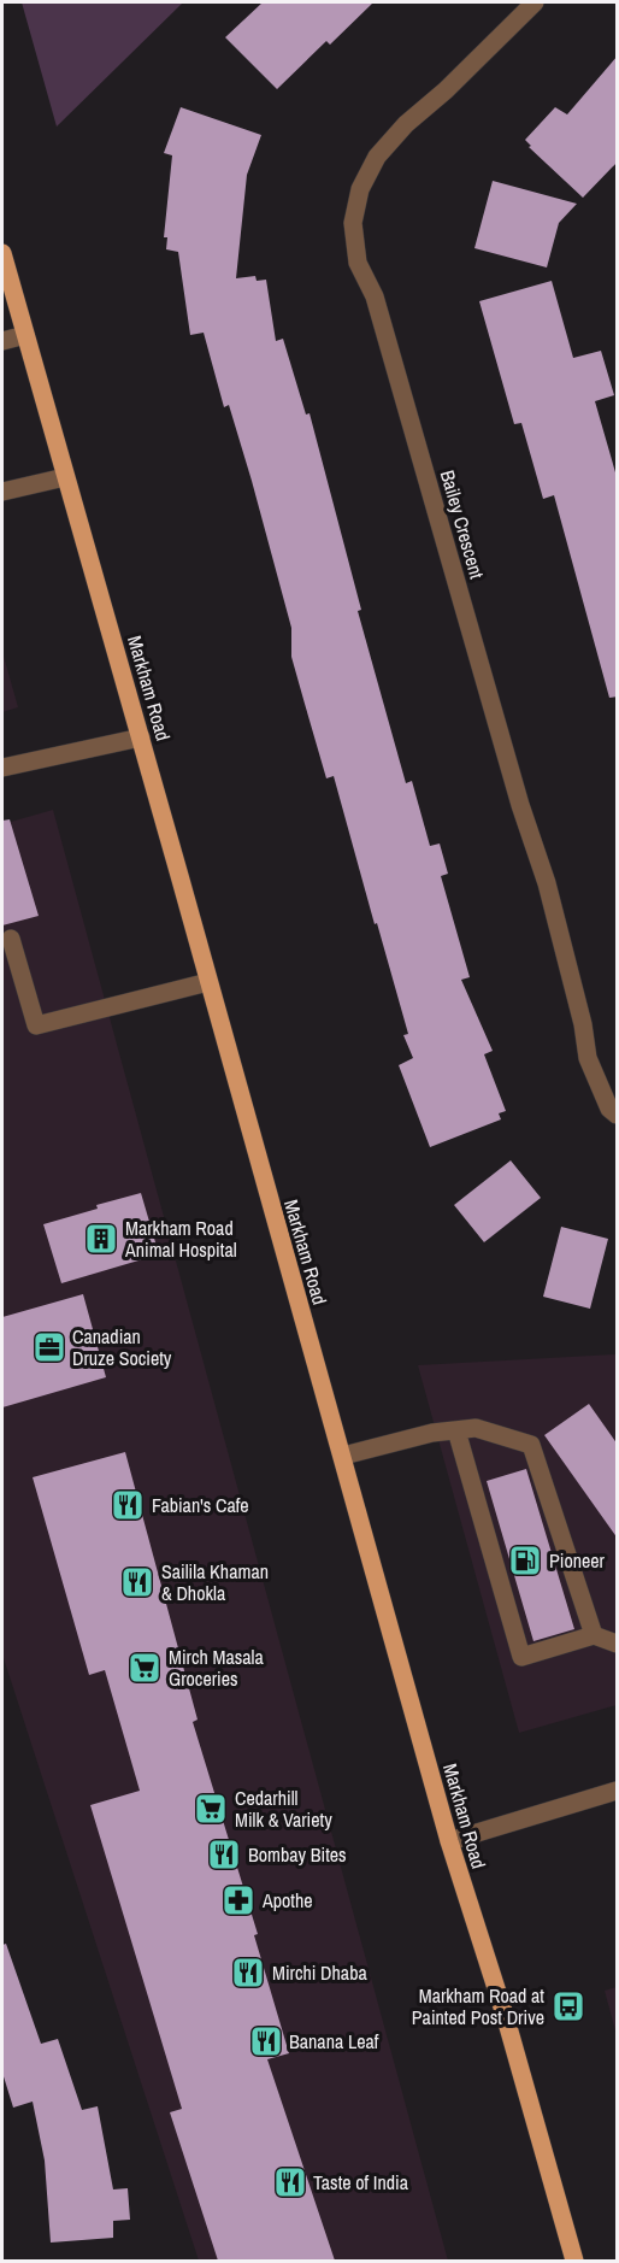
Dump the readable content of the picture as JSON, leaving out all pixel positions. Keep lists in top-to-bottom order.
{
  "streets": {
    "main road": ["Markham Road"],
    "street": ["Bailey Crescent"]
  },
  "places": {
    "building": ["Markham Road Animal Hospital"],
    "office": ["Canadian Druze Society"],
    "restaurant": [
      "Fabian's Cafe",
      "Sailila Khaman & Dhokla",
      "Bombay Bites",
      "Mirchi Dhaba",
      "Banana Leaf",
      "Taste of India"
    ],
    "fuel station": ["Pioneer"],
    "supermarket": ["Mirch Masala Groceries", "Cedarhill Milk & Variety"],
    "pharmacy": ["Apothe"],
    "bus stop": ["Markham Road at Painted Post Drive"]
  }
}
